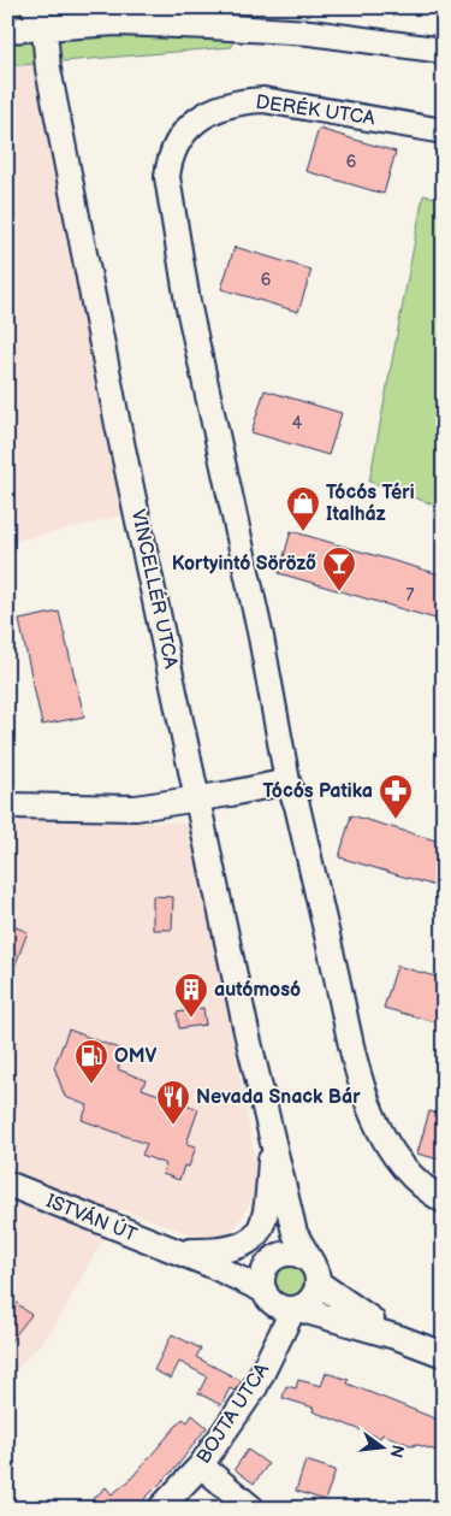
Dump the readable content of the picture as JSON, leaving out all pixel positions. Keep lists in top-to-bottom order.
{
  "streets": {
    "street": [
      "DERÉK UTCA",
      "VINCELLÉR UTCA",
      "ISTVÁN ÚT",
      "BOJTA UTCA"
    ]
  },
  "crossings": [
    ["VINCELLÉR UTCA", "ISTVÁN ÚT"],
    ["VINCELLÉR UTCA", "BOJTA UTCA"],
    ["ISTVÁN ÚT", "BOJTA UTCA"]
  ],
  "places": {
    "shop": ["Tócós Téri Italház"],
    "bar": ["Kortyintó Söröző"],
    "pharmacy": ["Tócós Patika"],
    "building": ["autómosó"],
    "fuel station": ["OMV"],
    "restaurant": ["Nevada Snack Bár"]
  },
  "house_numbers": [
    "6",
    "6",
    "4",
    "7"
  ],
  "north": "right"
}
